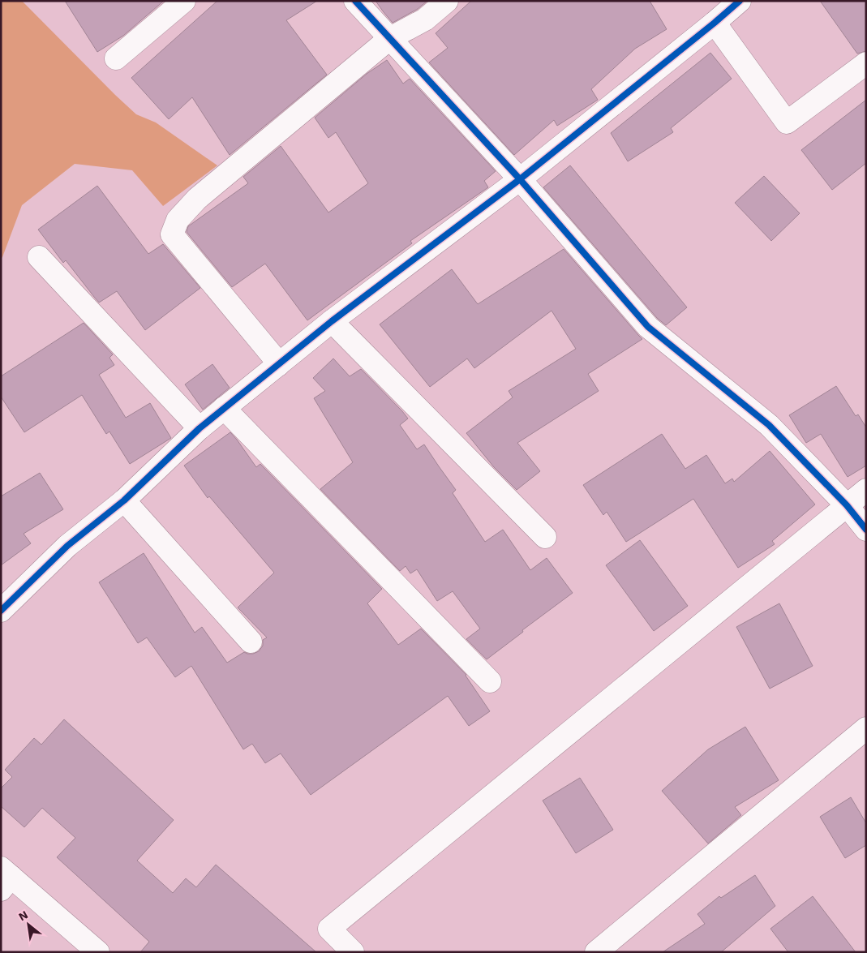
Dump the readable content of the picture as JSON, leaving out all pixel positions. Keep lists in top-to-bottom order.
{
  "north": "top left"
}
